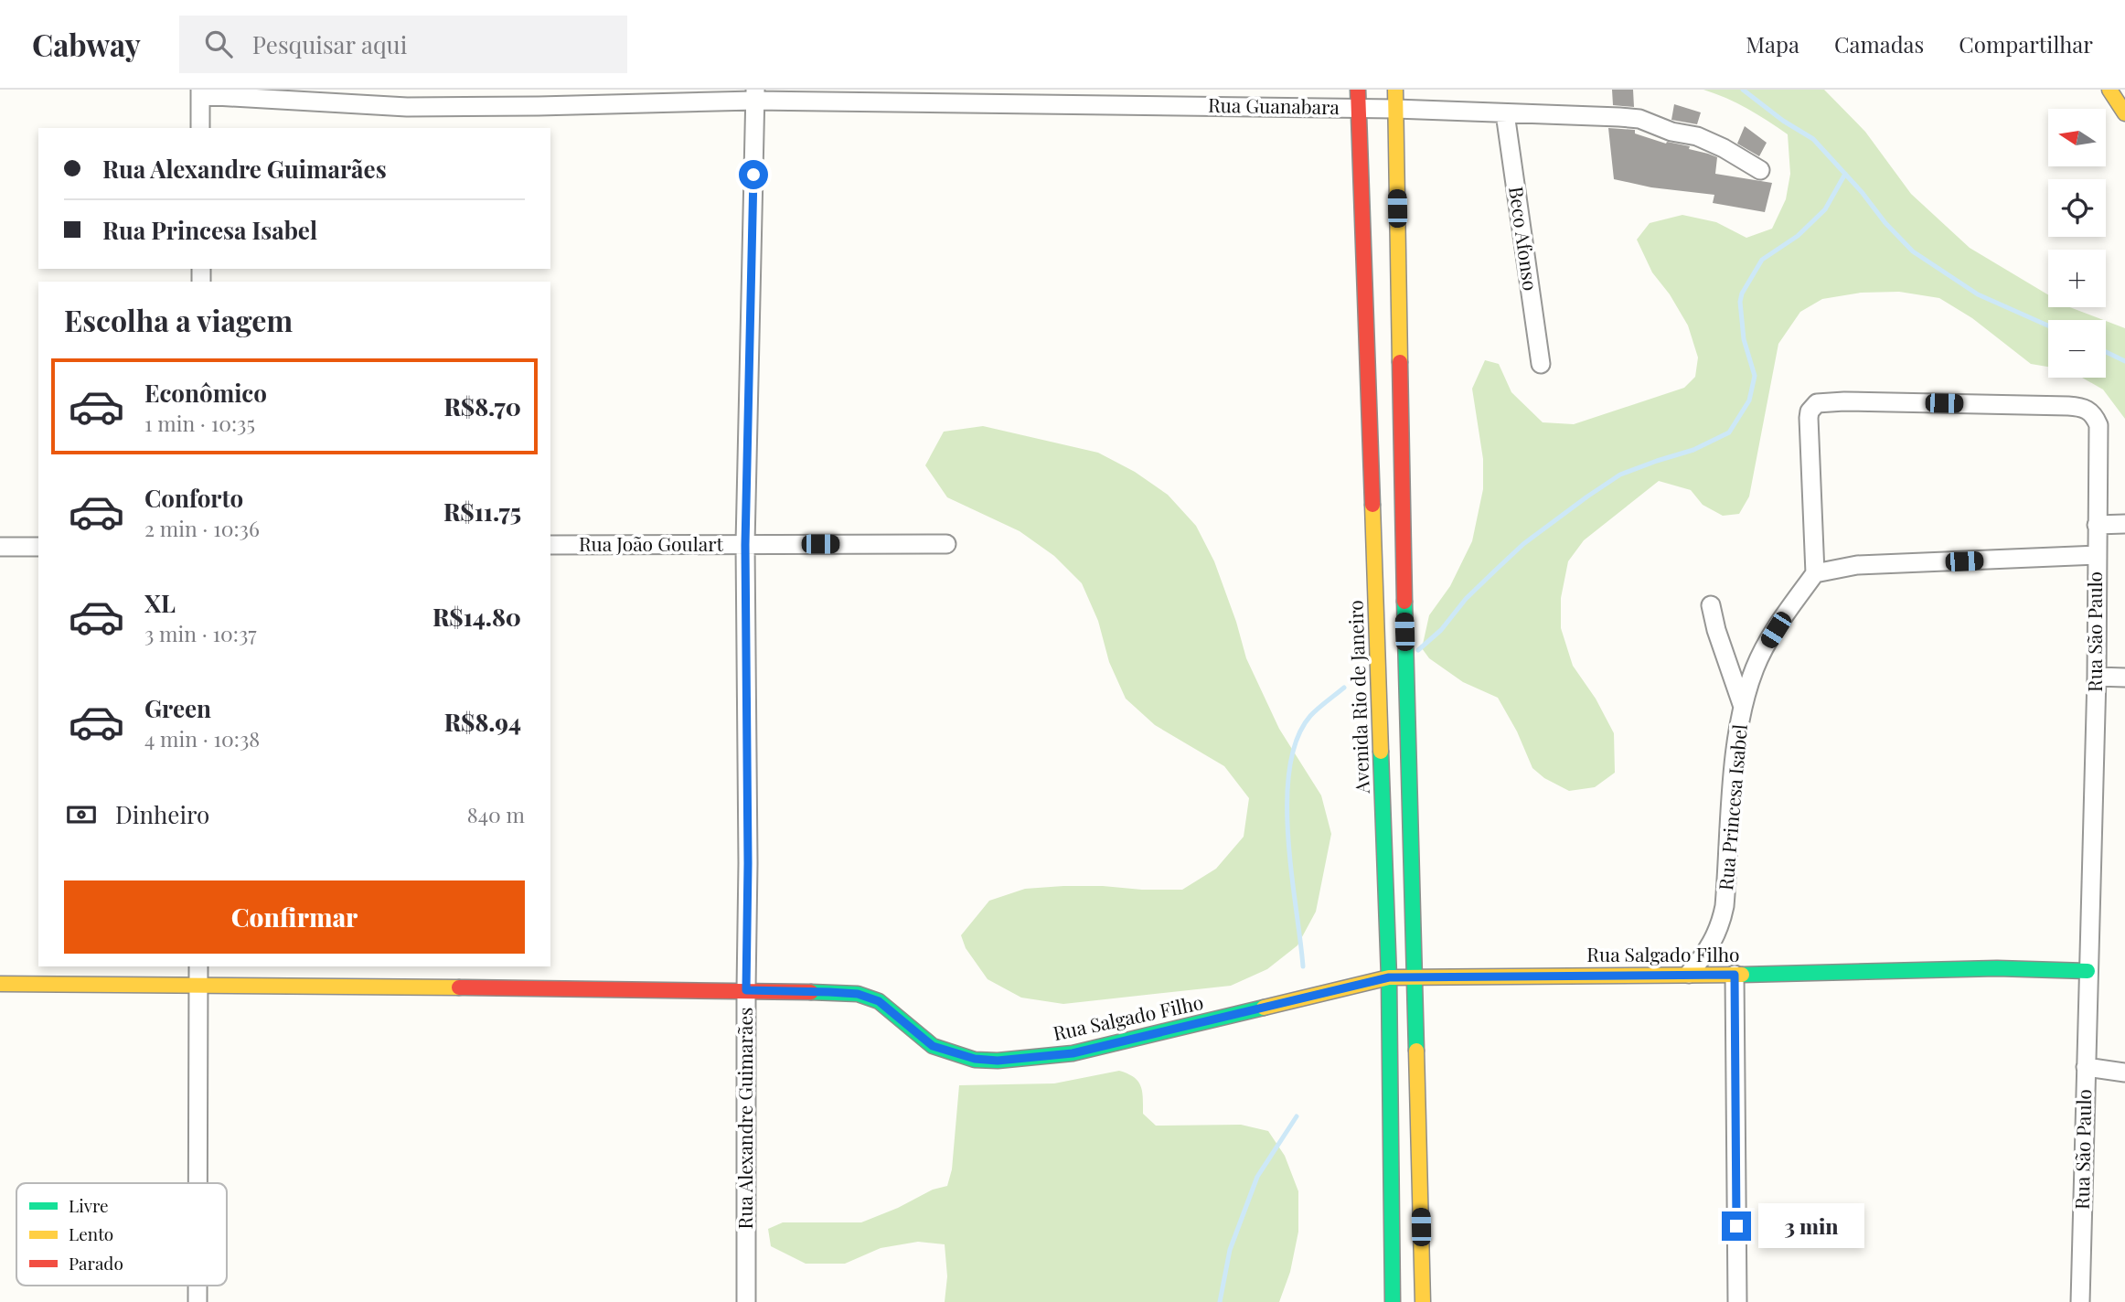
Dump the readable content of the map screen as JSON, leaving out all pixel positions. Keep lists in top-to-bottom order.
{
  "streets": {
    "main road": ["Avenida Rio de Janeiro", "Rua Salgado Filho"],
    "street": [
      "Rua Guanabara",
      "Beco Afonso",
      "Rua João Goulart",
      "Rua São Paulo",
      "Rua Princesa Isabel",
      "Rua Alexandre Guimarães"
    ]
  },
  "crossings": [
    ["Rua Guanabara", "Beco Afonso"],
    ["Rua Guanabara", "Avenida Rio de Janeiro"],
    ["Rua Guanabara", "Rua Alexandre Guimarães"],
    ["Rua João Goulart", "Rua Alexandre Guimarães"],
    ["Rua São Paulo", "Rua Princesa Isabel"],
    ["Rua São Paulo", "Rua Salgado Filho"],
    ["Avenida Rio de Janeiro", "Rua Salgado Filho"],
    ["Rua Princesa Isabel", "Rua Salgado Filho"],
    ["Rua Salgado Filho", "Rua Alexandre Guimarães"]
  ],
  "legend": ["Livre", "Lento", "Parado"],
  "north": "left",
  "page": {
    "header": "Cabway",
    "search": "Pesquisar aqui",
    "nav": ["Mapa", "Camadas", "Compartilhar"],
    "map_buttons": ["+", "−"],
    "banner": ["Rua Alexandre Guimarães", "Rua Princesa Isabel"],
    "heading": "Escolha a viagem",
    "list": [
      {
        "name": "Econômico",
        "note": "1 min · 10:35",
        "value": "R$8.70"
      },
      {
        "name": "Conforto",
        "note": "2 min · 10:36",
        "value": "R$11.75"
      },
      {
        "name": "XL",
        "note": "3 min · 10:37",
        "value": "R$14.80"
      },
      {
        "name": "Green",
        "note": "4 min · 10:38",
        "value": "R$8.94"
      }
    ],
    "pay": ["Dinheiro", "840 m"],
    "buttons": "Confirmar",
    "bubble": "3 min"
  }
}
